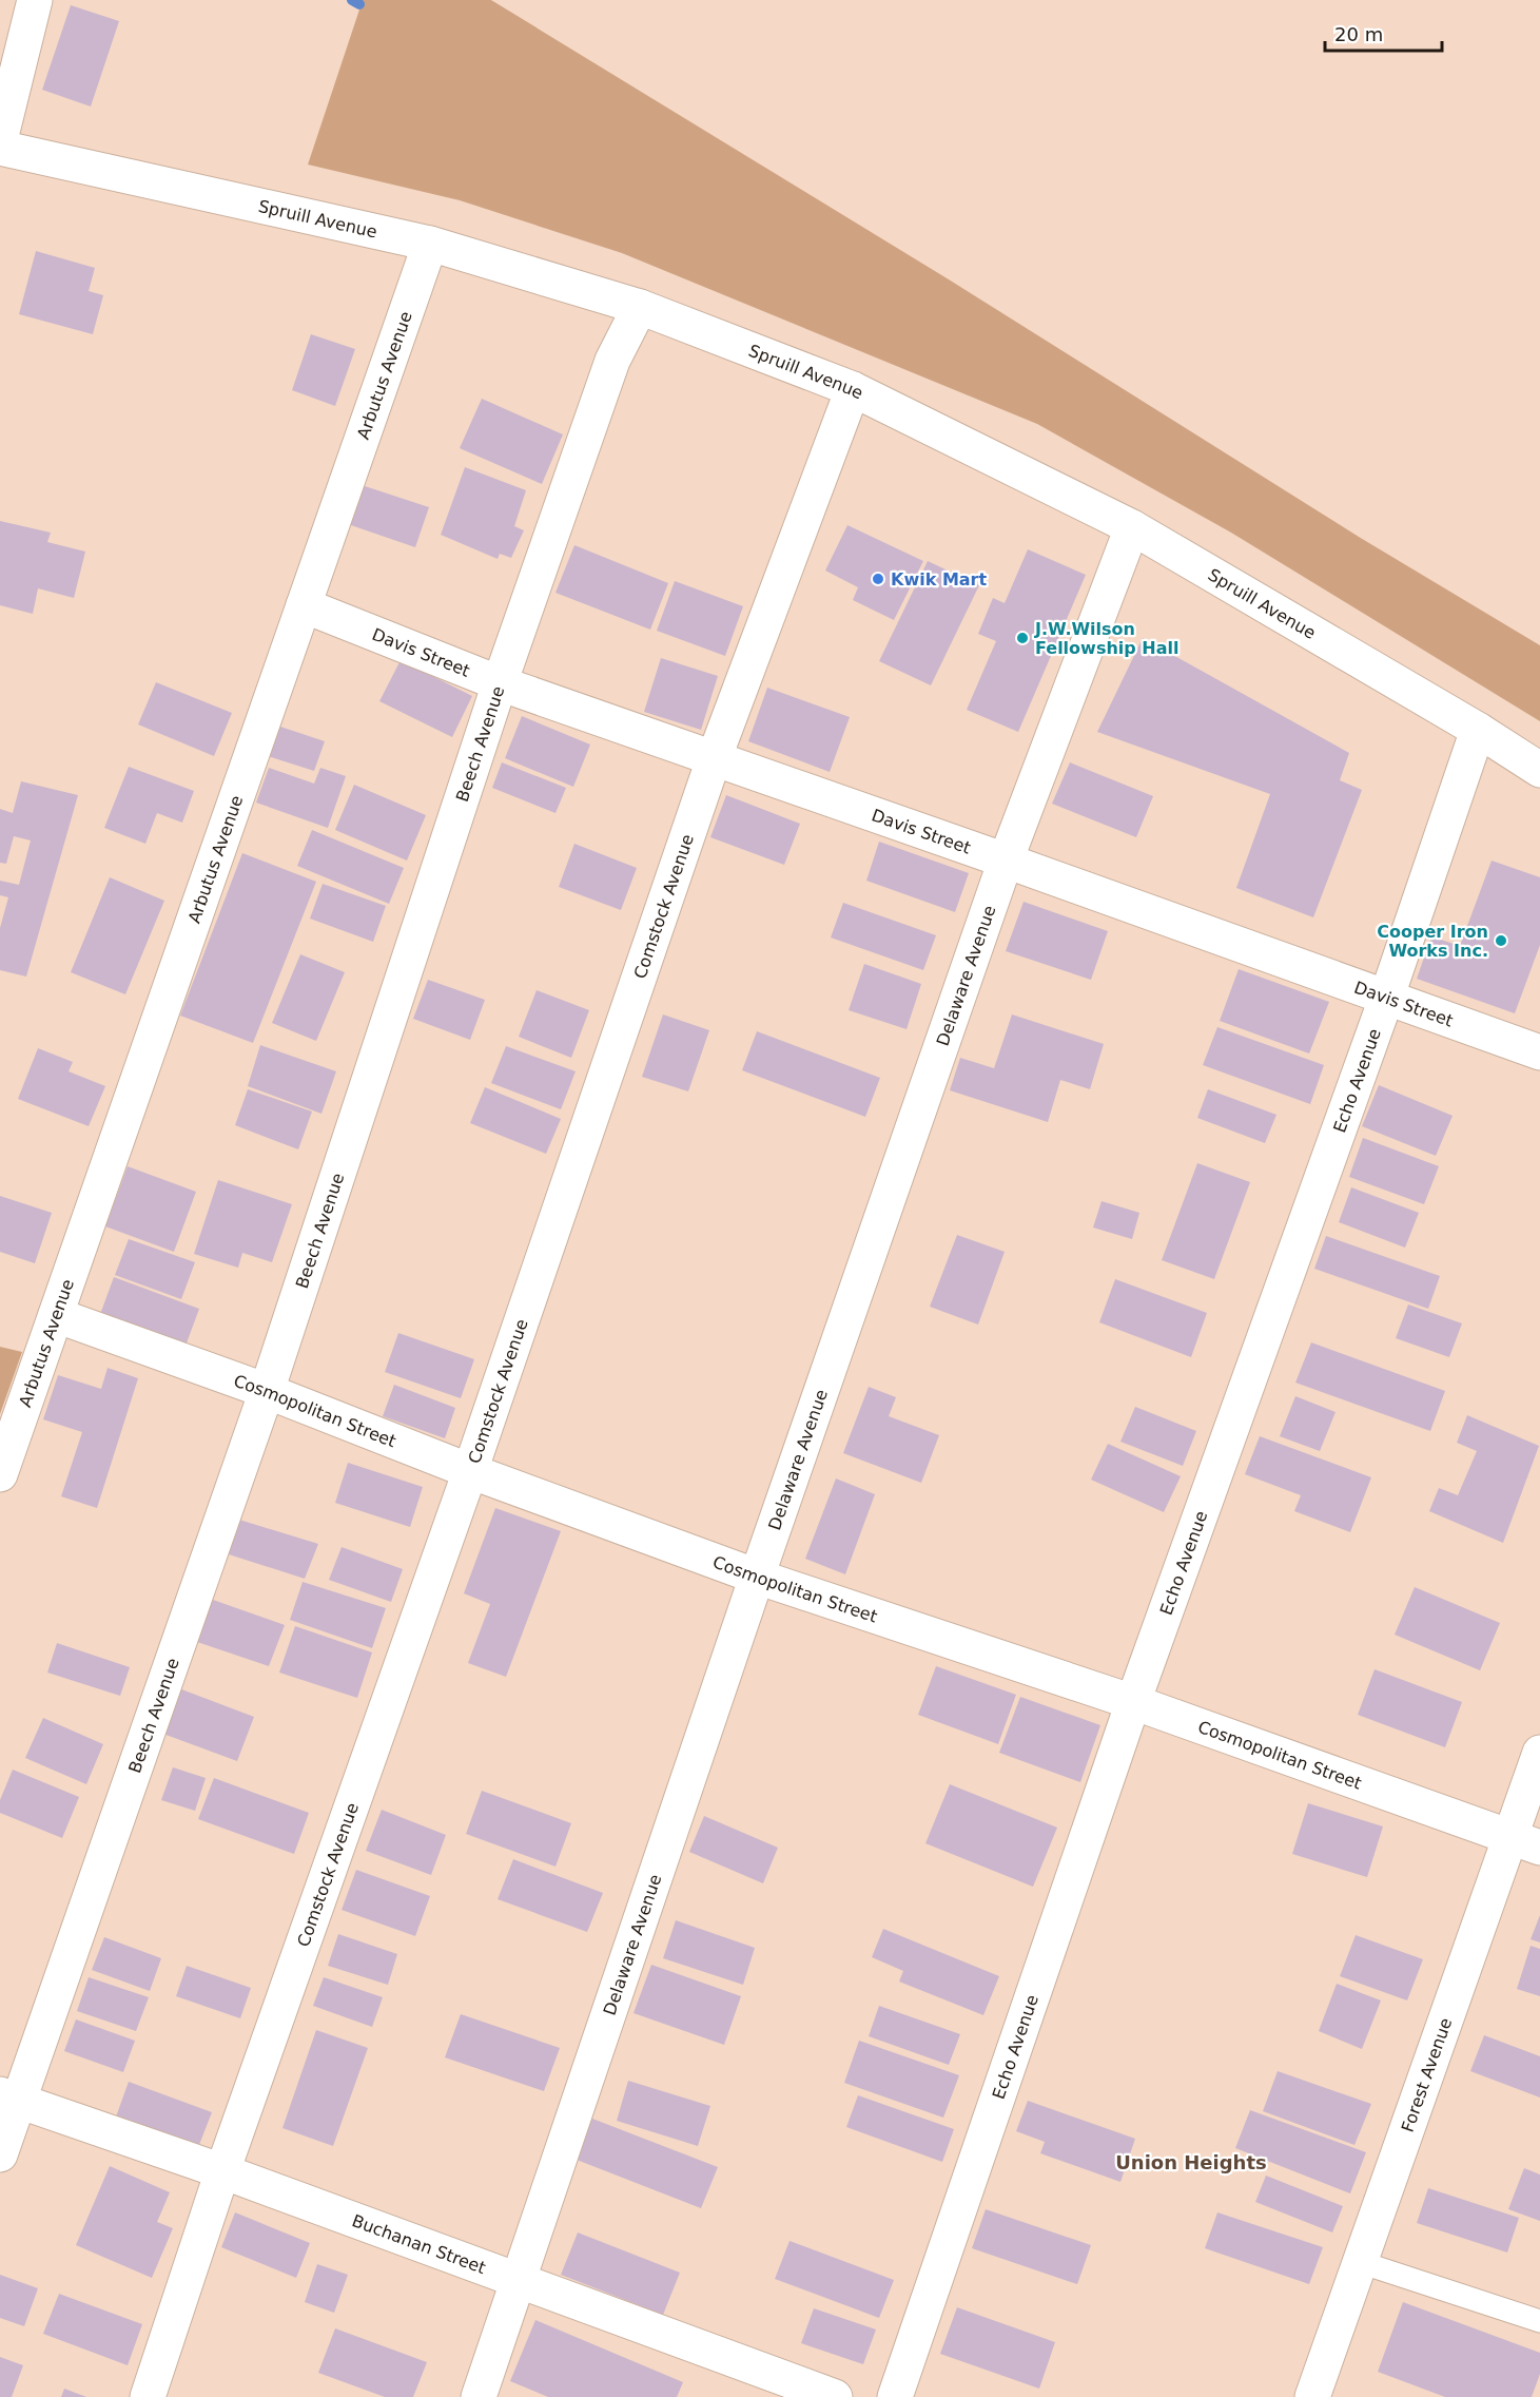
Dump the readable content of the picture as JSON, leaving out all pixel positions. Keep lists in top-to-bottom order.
{
  "streets": {
    "street": [
      "Spruill Avenue",
      "Arbutus Avenue",
      "Davis Street",
      "Beech Avenue",
      "Comstock Avenue",
      "Delaware Avenue",
      "Echo Avenue",
      "Cosmopolitan Street",
      "Forest Avenue",
      "Buchanan Street"
    ]
  },
  "crossings": [
    ["Spruill Avenue", "Arbutus Avenue"],
    ["Spruill Avenue", "Beech Avenue"],
    ["Spruill Avenue", "Comstock Avenue"],
    ["Spruill Avenue", "Delaware Avenue"],
    ["Spruill Avenue", "Echo Avenue"],
    ["Arbutus Avenue", "Davis Street"],
    ["Arbutus Avenue", "Cosmopolitan Street"],
    ["Davis Street", "Beech Avenue"],
    ["Davis Street", "Comstock Avenue"],
    ["Davis Street", "Delaware Avenue"],
    ["Davis Street", "Echo Avenue"],
    ["Beech Avenue", "Cosmopolitan Street"],
    ["Beech Avenue", "Buchanan Street"],
    ["Comstock Avenue", "Cosmopolitan Street"],
    ["Comstock Avenue", "Buchanan Street"],
    ["Delaware Avenue", "Cosmopolitan Street"],
    ["Delaware Avenue", "Buchanan Street"],
    ["Echo Avenue", "Cosmopolitan Street"],
    ["Cosmopolitan Street", "Forest Avenue"]
  ],
  "districts": ["Union Heights"],
  "places": ["Kwik Mart", "J.W.Wilson Fellowship Hall", "Cooper Iron Works Inc."],
  "scale_bar": "20 m"
}
